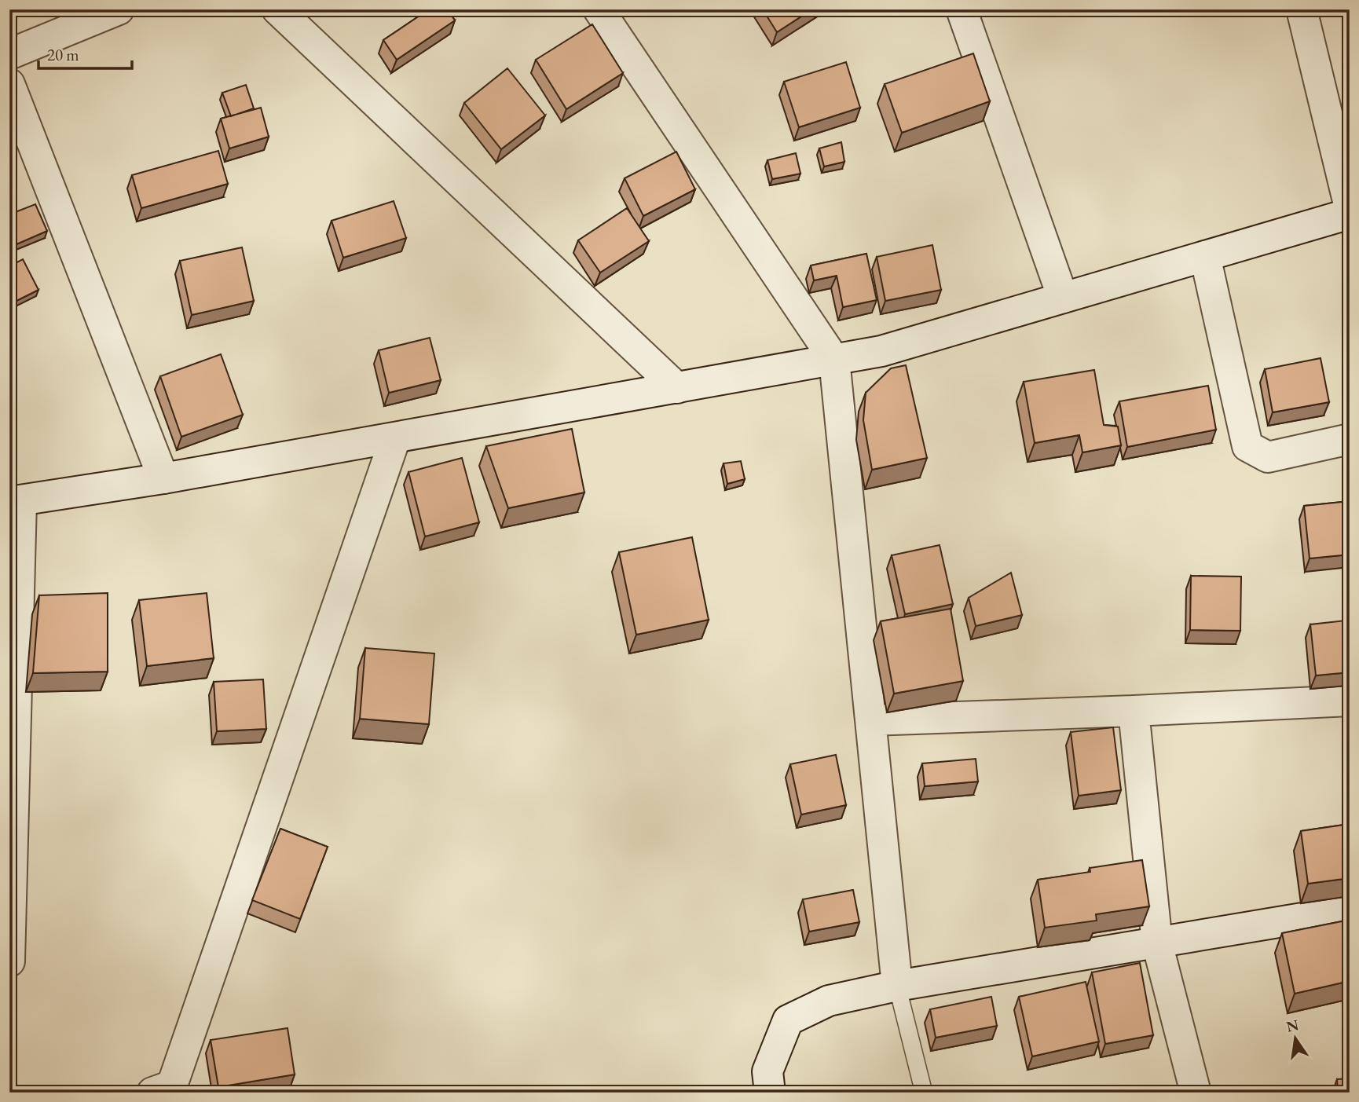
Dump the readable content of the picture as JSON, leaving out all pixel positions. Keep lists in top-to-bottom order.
{
  "scale_bar": "20 m",
  "north": "top"
}
